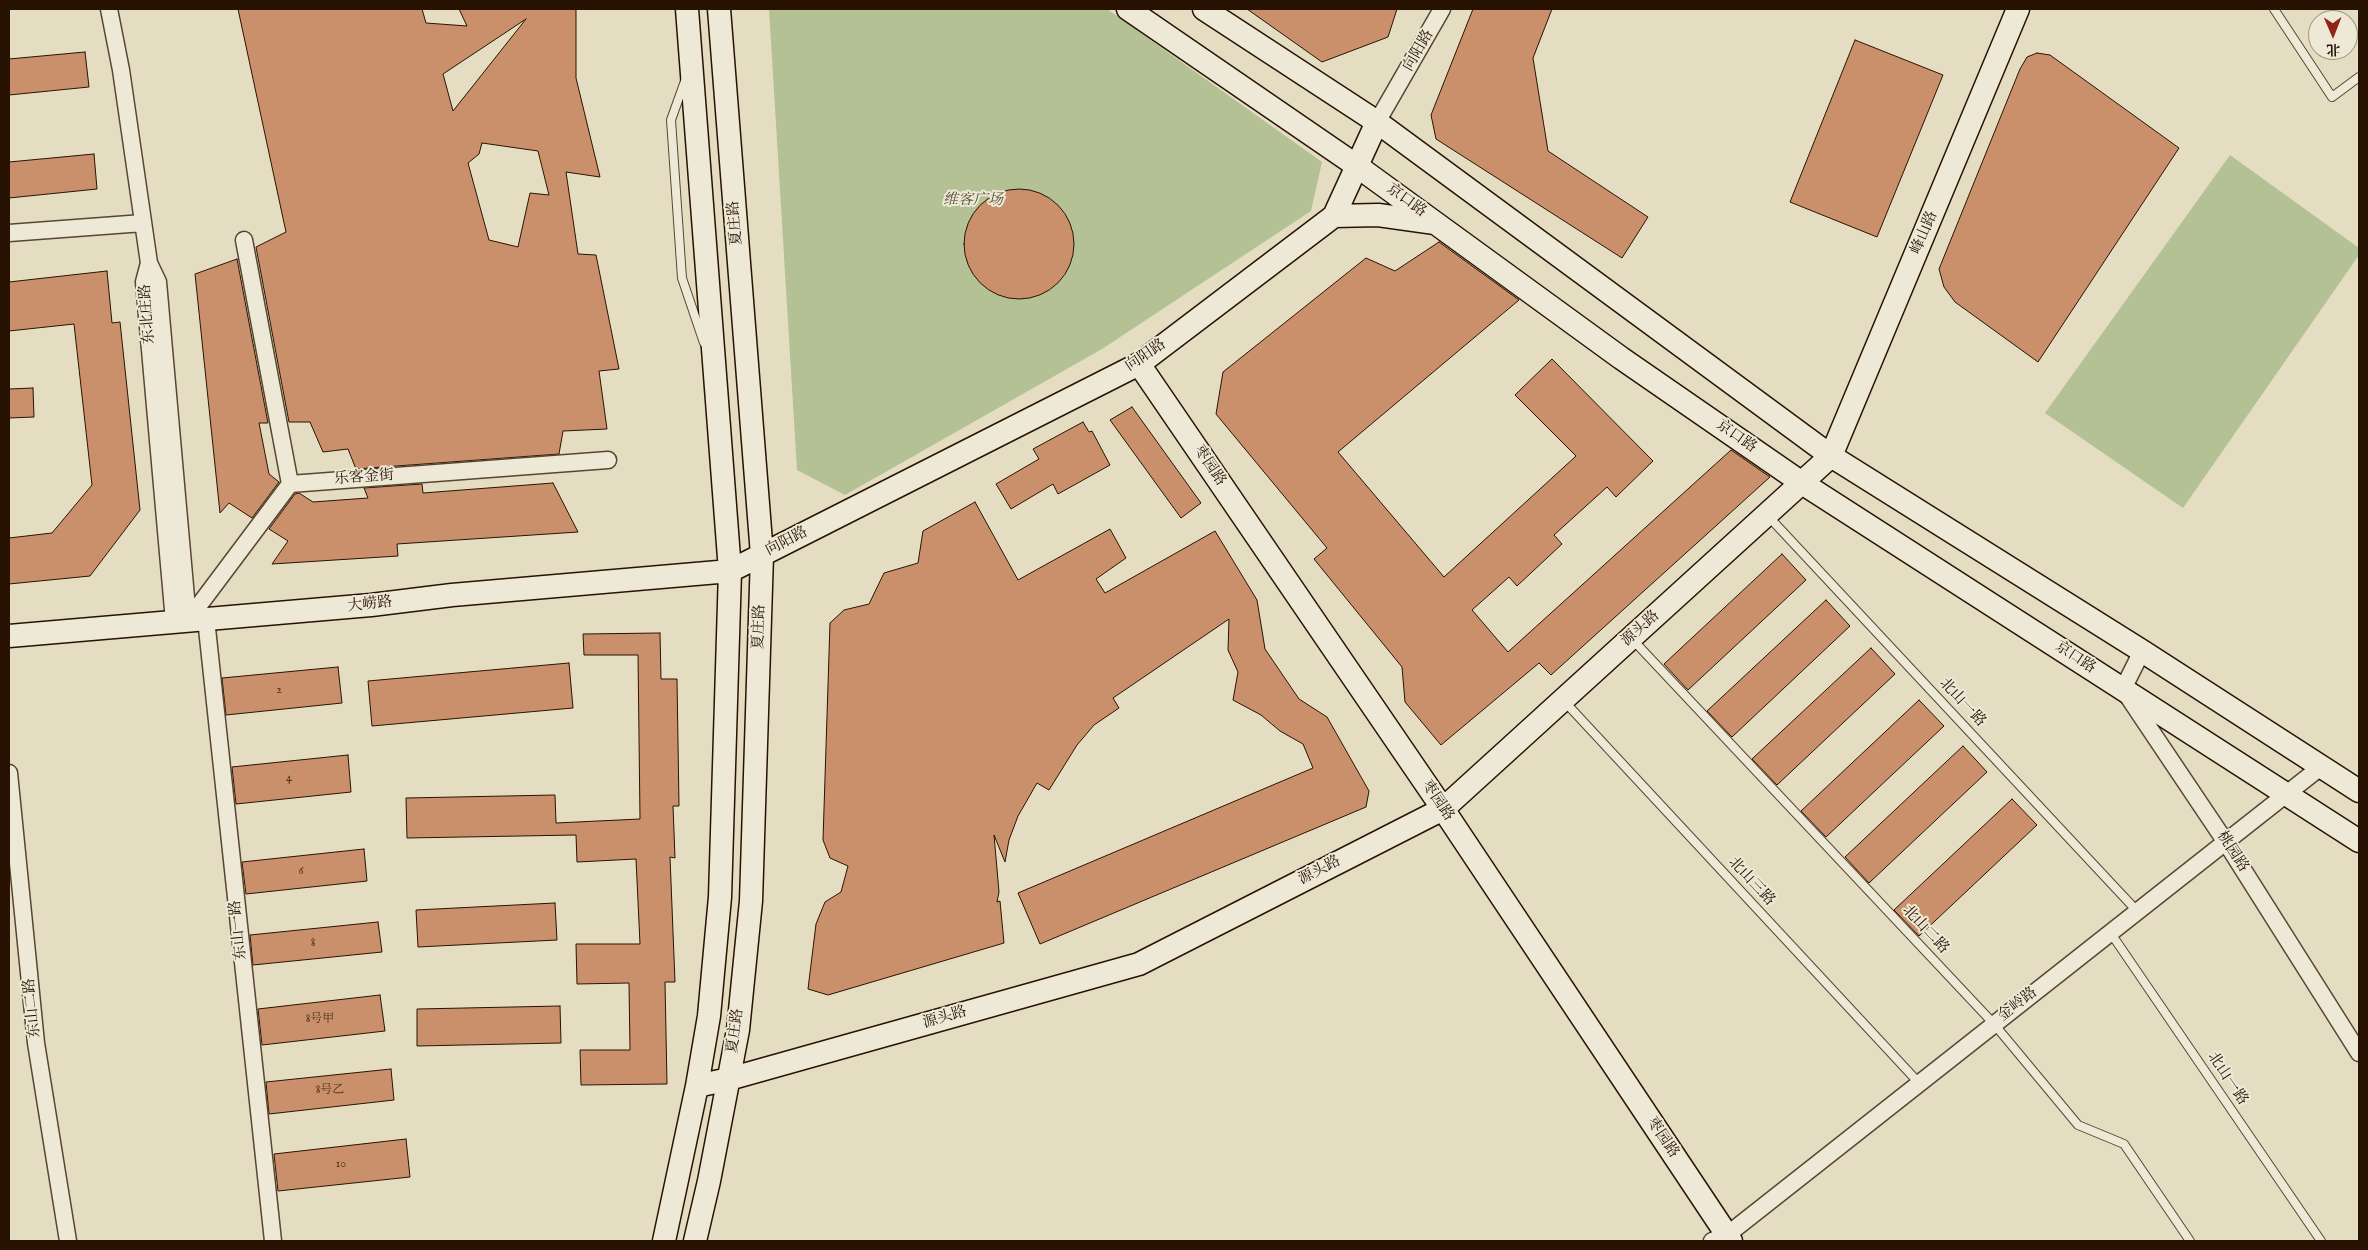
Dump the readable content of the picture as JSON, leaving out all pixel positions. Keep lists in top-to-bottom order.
{
  "streets": {
    "main road": [
      "向阳路",
      "京口路",
      "夏庄路",
      "峰山路",
      "枣园路",
      "大崂路",
      "源头路"
    ],
    "street": [
      "东北庄路",
      "乐客金街",
      "桃园路",
      "东山一路",
      "金岭路",
      "东山二路"
    ],
    "lane": ["北山一路", "北山三路", "北山二路"]
  },
  "crossings": [
    ["向阳路", "京口路"],
    ["向阳路", "夏庄路"],
    ["向阳路", "枣园路"],
    ["向阳路", "大崂路"],
    ["京口路", "源头路"],
    ["京口路", "桃园路"],
    ["京口路", "金岭路"],
    ["夏庄路", "大崂路"],
    ["夏庄路", "源头路"],
    ["峰山路", "源头路"],
    ["东北庄路", "大崂路"],
    ["东北庄路", "东山一路"],
    ["枣园路", "源头路"],
    ["枣园路", "金岭路"],
    ["大崂路", "东山一路"],
    ["源头路", "北山一路"],
    ["源头路", "北山三路"],
    ["源头路", "北山二路"],
    ["北山一路", "金岭路"],
    ["桃园路", "金岭路"],
    ["北山三路", "金岭路"],
    ["北山二路", "金岭路"]
  ],
  "parks": ["维客广场"],
  "house_numbers": [
    "2",
    "4",
    "6",
    "8",
    "8号甲",
    "8号乙",
    "10"
  ],
  "north": "bottom"
}
